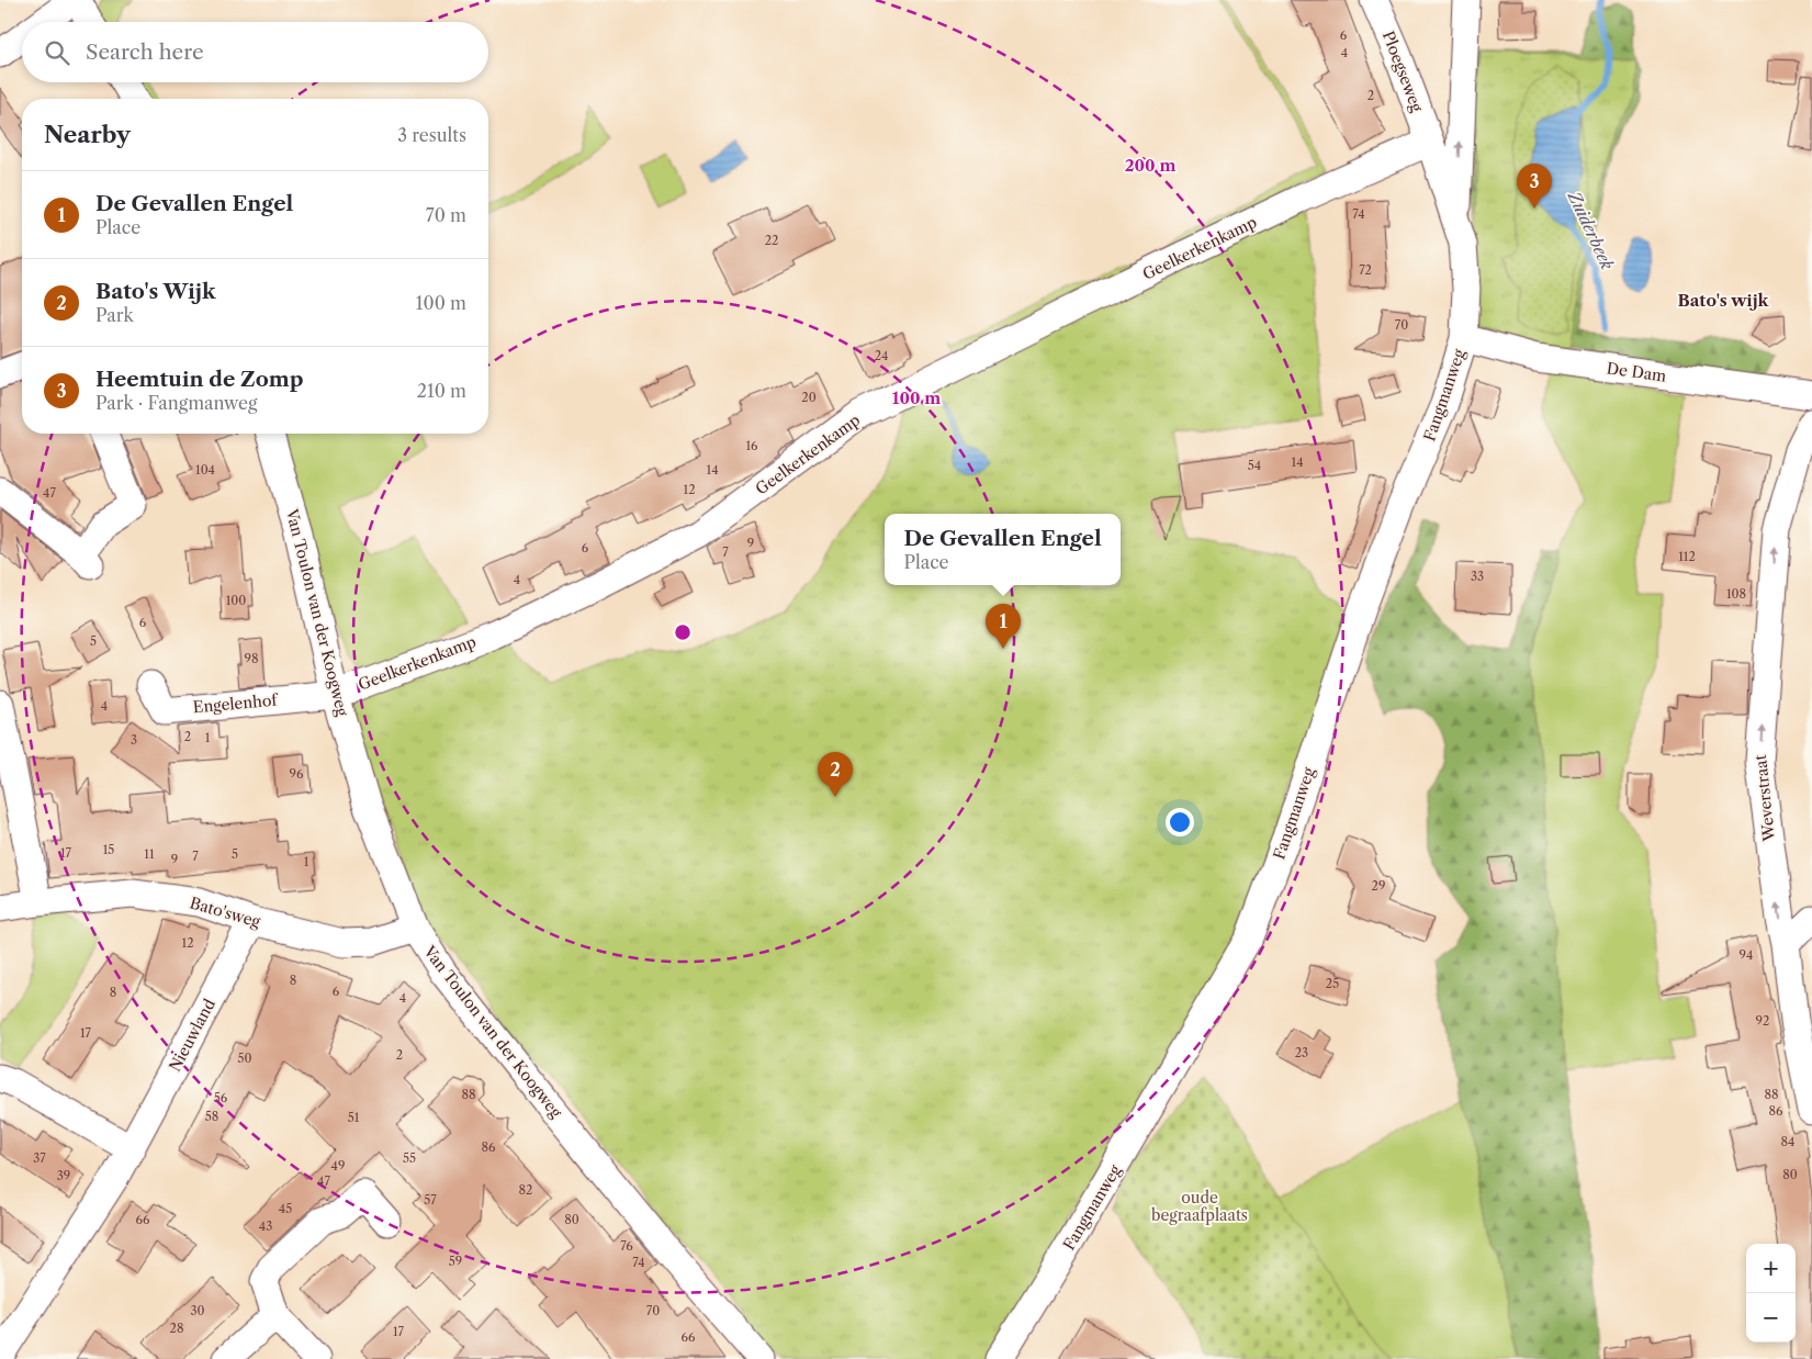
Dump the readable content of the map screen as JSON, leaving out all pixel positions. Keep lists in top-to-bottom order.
{
  "streets": {
    "street": [
      "Ploegseweg",
      "Geelkerkenkamp",
      "De Dam",
      "Fangmanweg",
      "Van Toulon van der Koogweg",
      "Engelenhof",
      "Weverstraat",
      "Bato'sweg",
      "Nieuwland"
    ]
  },
  "crossings": [
    ["Ploegseweg", "Geelkerkenkamp"],
    ["Ploegseweg", "Fangmanweg"],
    ["Geelkerkenkamp", "Fangmanweg"],
    ["Geelkerkenkamp", "Van Toulon van der Koogweg"],
    ["Geelkerkenkamp", "Engelenhof"],
    ["De Dam", "Fangmanweg"],
    ["Van Toulon van der Koogweg", "Engelenhof"],
    ["Van Toulon van der Koogweg", "Bato'sweg"],
    ["Bato'sweg", "Nieuwland"]
  ],
  "one_way": ["Weverstraat"],
  "districts": ["Bato's wijk"],
  "water": ["Zuiderbeek"],
  "parks": ["oude begraafplaats"],
  "house_numbers": [
    "6",
    "4",
    "2",
    "74",
    "22",
    "72",
    "70",
    "24",
    "20",
    "16",
    "14",
    "54",
    "104",
    "14",
    "12",
    "47",
    "9",
    "6",
    "7",
    "112",
    "33",
    "4",
    "108",
    "100",
    "6",
    "5",
    "98",
    "4",
    "2",
    "1",
    "3",
    "96",
    "15",
    "17",
    "11",
    "5",
    "7",
    "9",
    "1",
    "29",
    "12",
    "94",
    "8",
    "25",
    "6",
    "8",
    "4",
    "92",
    "17",
    "23",
    "2",
    "50",
    "88",
    "88",
    "56",
    "86",
    "58",
    "51",
    "84",
    "86",
    "37",
    "55",
    "49",
    "80",
    "39",
    "47",
    "82",
    "57",
    "45",
    "66",
    "80",
    "43",
    "76",
    "59",
    "74",
    "30",
    "70",
    "28",
    "17",
    "66"
  ],
  "page": {
    "search": "Search here",
    "heading": ["Nearby", "3 results"],
    "pins": ["3", "1", "2"],
    "list": [
      {
        "mark": "1",
        "name": "De Gevallen Engel",
        "note": "Place",
        "value": "70 m"
      },
      {
        "mark": "2",
        "name": "Bato's Wijk",
        "note": "Park",
        "value": "100 m"
      },
      {
        "mark": "3",
        "name": "Heemtuin de Zomp",
        "note": "Park · Fangmanweg",
        "value": "210 m"
      }
    ],
    "popup": ["De Gevallen Engel", "Place"],
    "map_buttons": ["+", "−"]
  },
  "rings": ["200 m", "100 m"]
}
